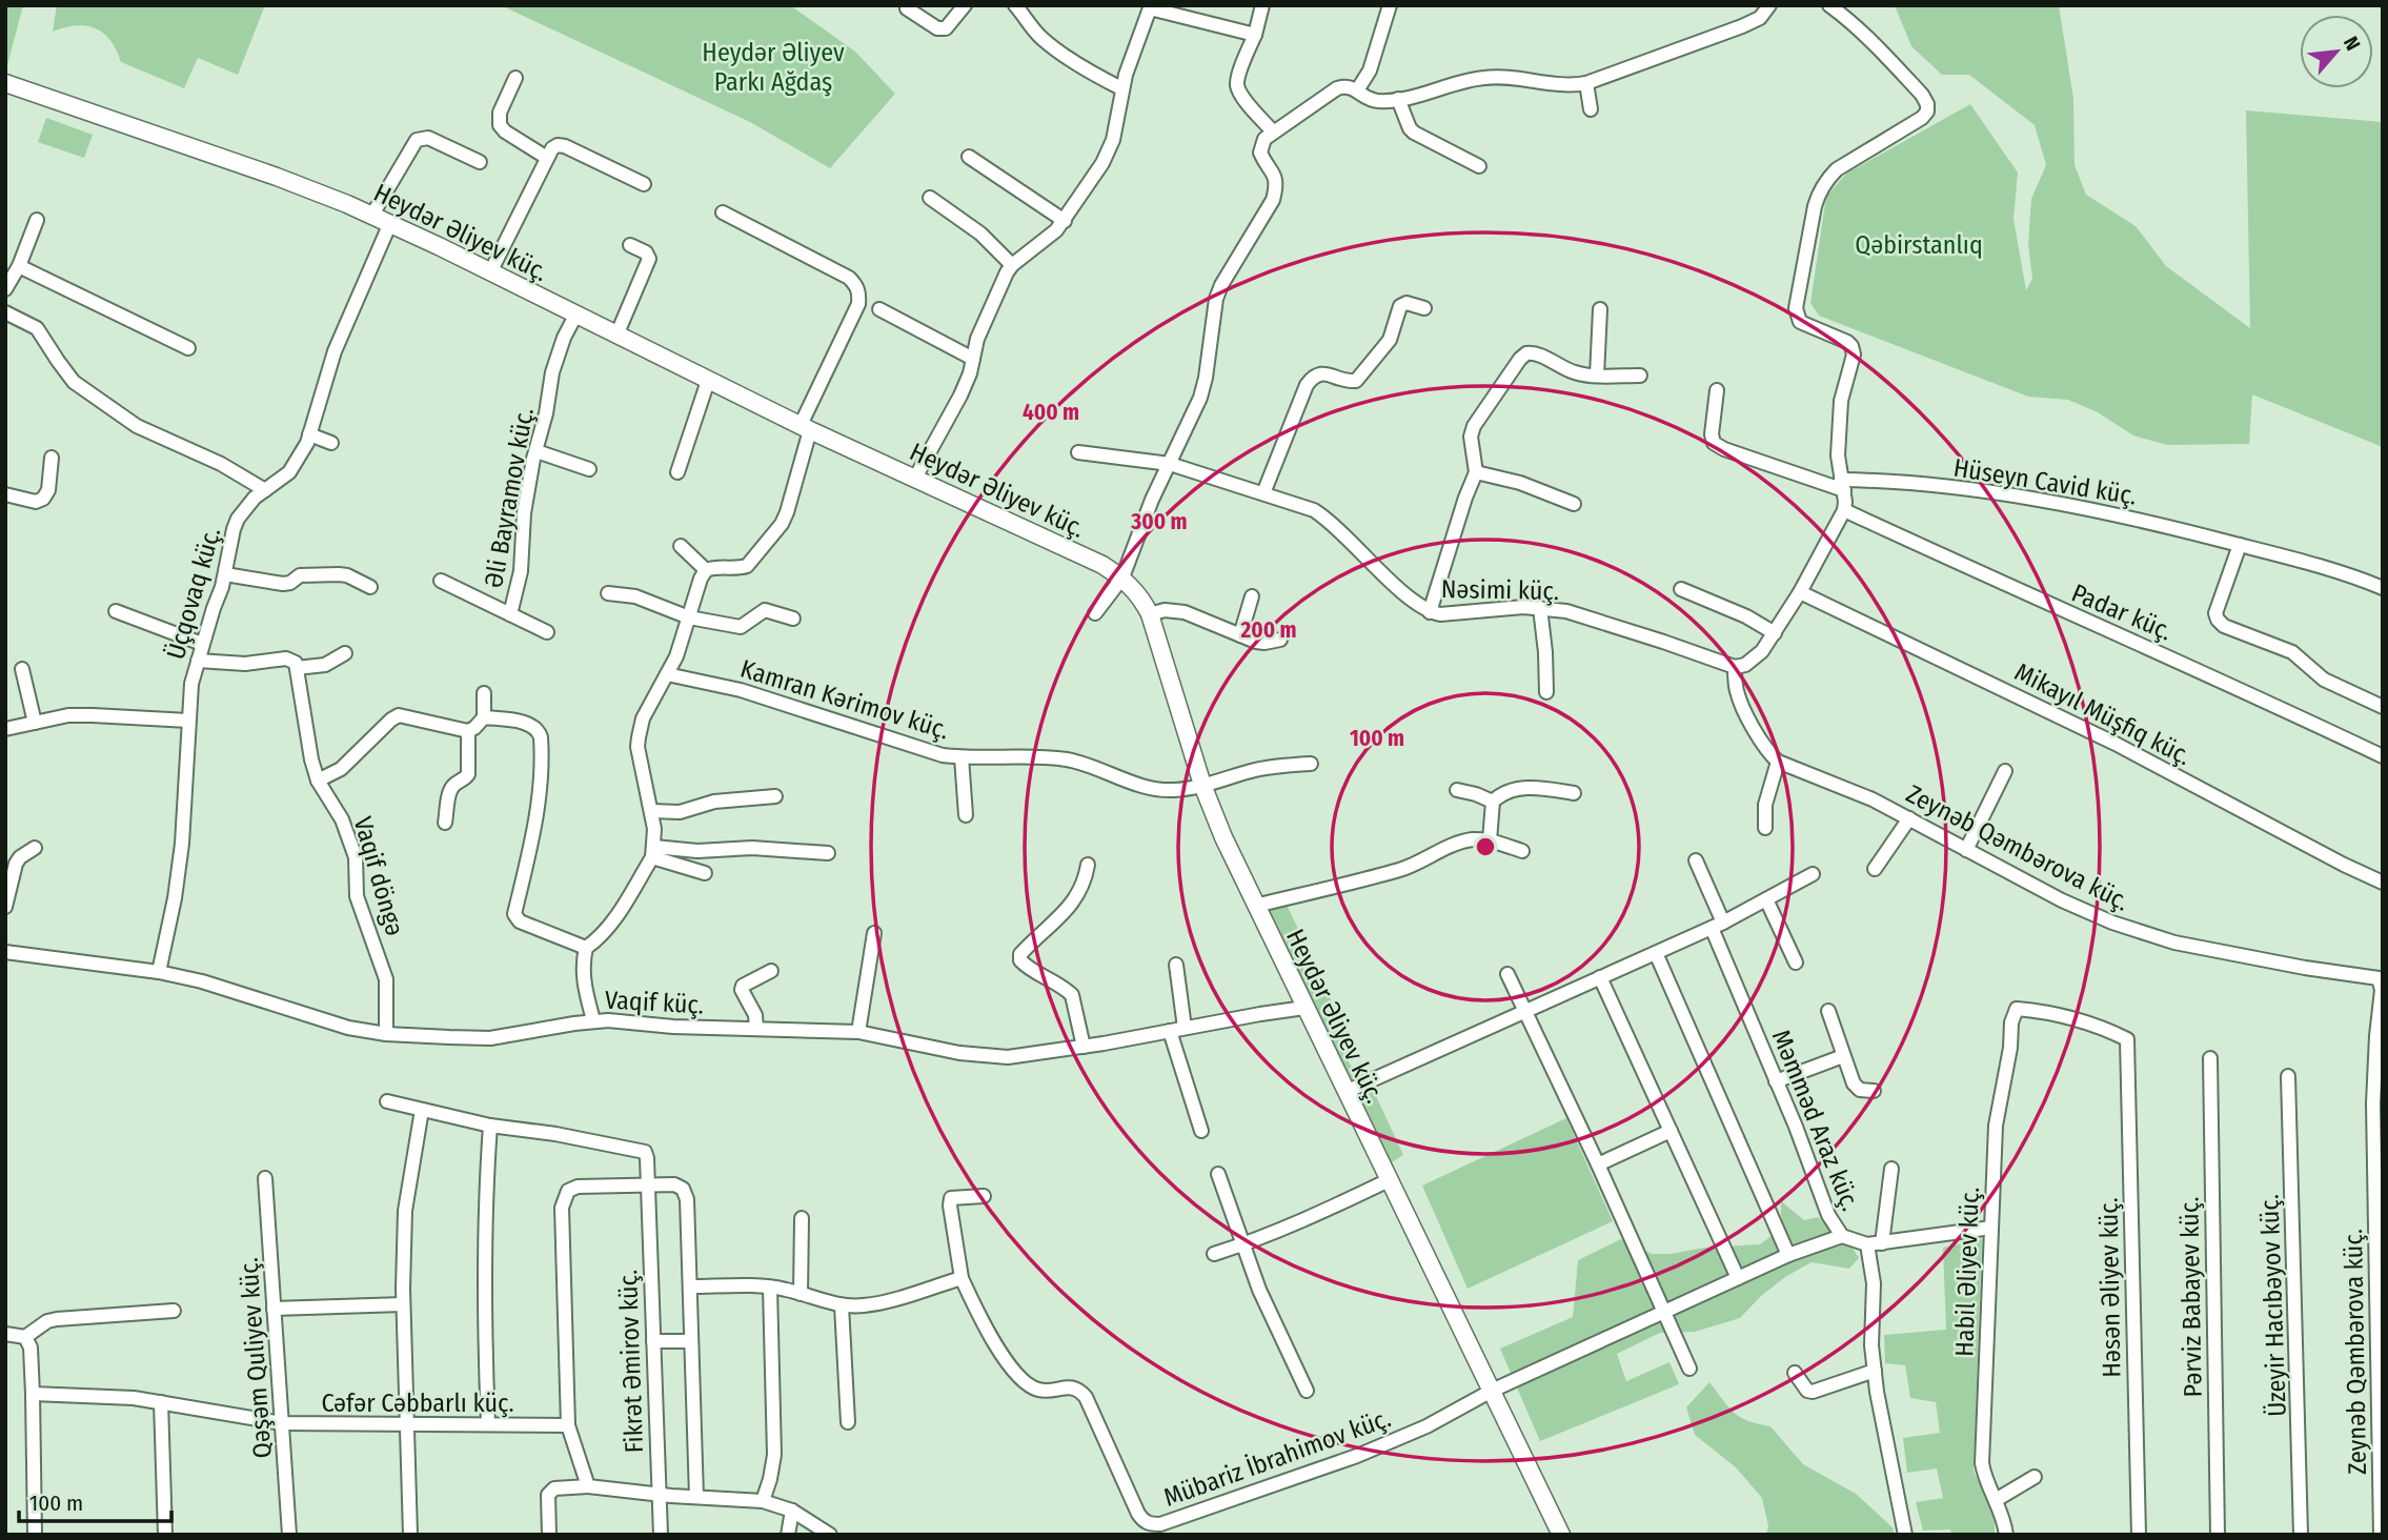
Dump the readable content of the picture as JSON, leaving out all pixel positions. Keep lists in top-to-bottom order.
{
  "streets": {
    "main road": ["Heydər Əliyev küç."],
    "street": [
      "Hüseyn Cavid küç.",
      "Əli Bayramov küç.",
      "Nəsimi küç.",
      "Üçqovaq küç.",
      "Padar küç.",
      "Kamran Kərimov küç.",
      "Mikayıl Müşfiq küç.",
      "Zeynəb Qəmbərova küç.",
      "Vaqif döngə",
      "Vaqif küç.",
      "Məmməd Araz küç.",
      "Habil Əliyev küç.",
      "Həsən Əliyev küç.",
      "Pərviz Babayev küç.",
      "Üzeyir Hacıbəyov küç.",
      "Qəşəm Quliyev küç.",
      "Fikrət Əmirov küç.",
      "Cəfər Cəbbarlı küç.",
      "Mübariz İbrahimov küç."
    ]
  },
  "crossings": [
    ["Heydər Əliyev küç.", "Əli Bayramov küç."],
    ["Heydər Əliyev küç.", "Üçqovaq küç."],
    ["Heydər Əliyev küç.", "Kamran Kərimov küç."],
    ["Heydər Əliyev küç.", "Vaqif küç."],
    ["Heydər Əliyev küç.", "Mübariz İbrahimov küç."],
    ["Üçqovaq küç.", "Vaqif küç."],
    ["Vaqif döngə", "Vaqif küç."],
    ["Habil Əliyev küç.", "Həsən Əliyev küç."],
    ["Qəşəm Quliyev küç.", "Cəfər Cəbbarlı küç."]
  ],
  "parks": ["Heydər Əliyev Parkı Ağdaş", "Qəbirstanlıq"],
  "scale_bar": "100 m",
  "north": "top right",
  "rings": [
    "400 m",
    "300 m",
    "200 m",
    "100 m"
  ]
}
